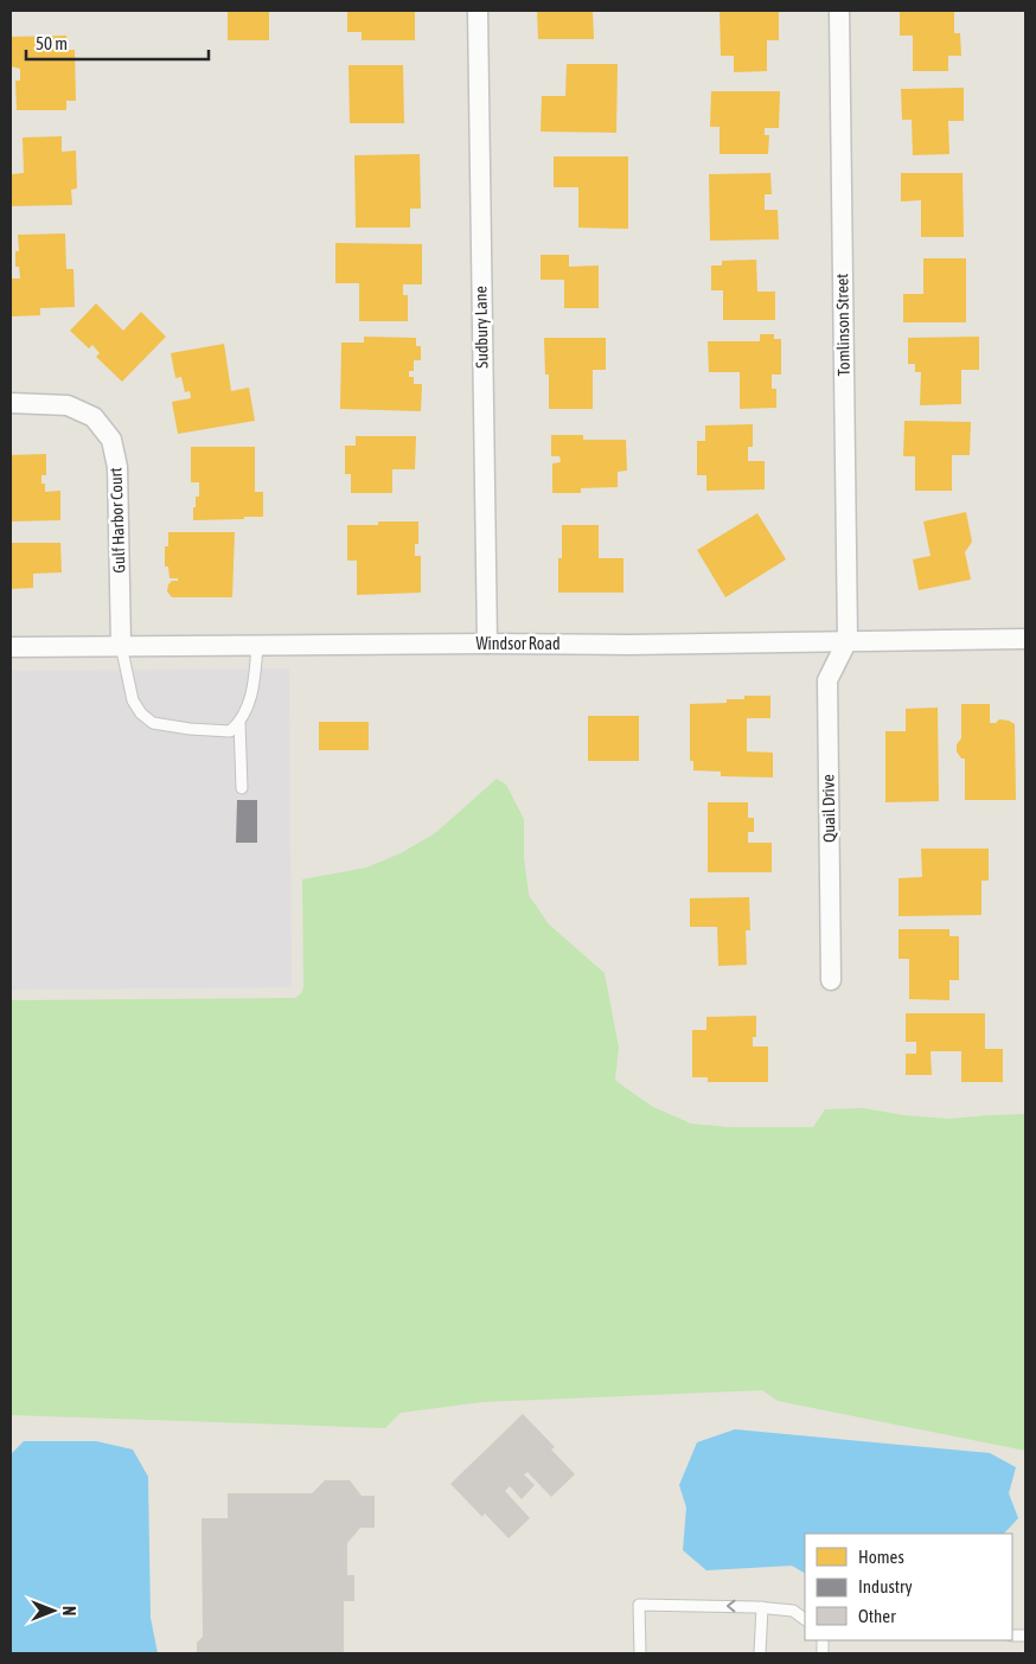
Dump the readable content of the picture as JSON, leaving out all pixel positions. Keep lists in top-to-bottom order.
{
  "streets": {
    "street": [
      "Tomlinson Street",
      "Sudbury Lane",
      "Gulf Harbor Court",
      "Windsor Road",
      "Quail Drive"
    ]
  },
  "crossings": [
    ["Tomlinson Street", "Windsor Road"],
    ["Tomlinson Street", "Quail Drive"],
    ["Sudbury Lane", "Windsor Road"],
    ["Gulf Harbor Court", "Windsor Road"],
    ["Windsor Road", "Quail Drive"]
  ],
  "legend": ["Homes", "Industry", "Other"],
  "scale_bar": "50 m",
  "north": "right"
}
